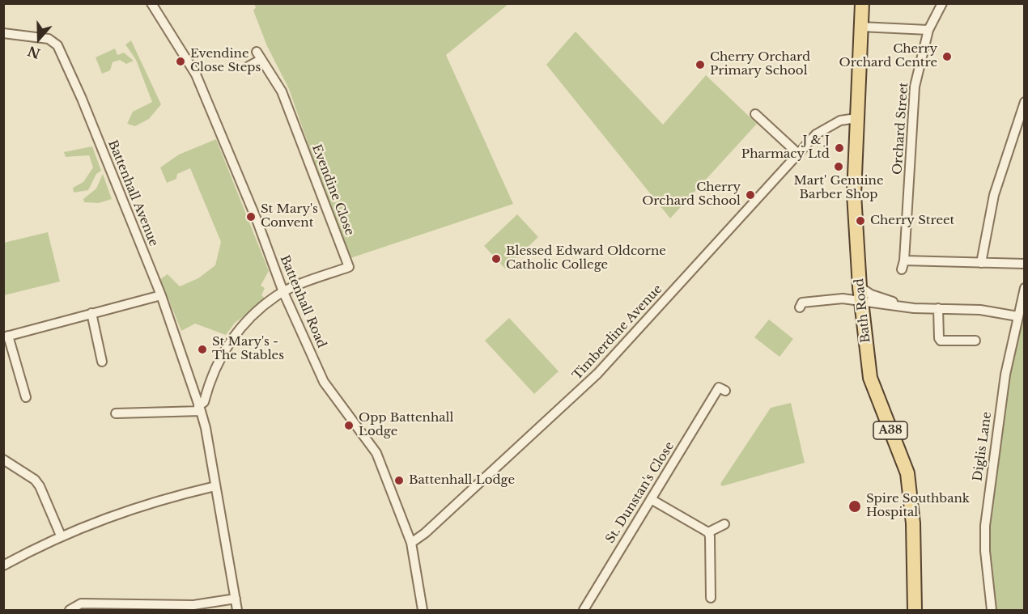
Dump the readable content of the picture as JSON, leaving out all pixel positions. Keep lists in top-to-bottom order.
{
  "streets": {
    "main road": ["Bath Road", "A38"],
    "street": [
      "Orchard Street",
      "Evendine Close",
      "Battenhall Avenue",
      "Battenhall Road",
      "Timberdine Avenue",
      "Diglis Lane",
      "St. Dunstan's Close"
    ]
  },
  "crossings": [
    ["Evendine Close", "Battenhall Road"],
    ["Battenhall Road", "Timberdine Avenue"],
    ["Bath Road", "Timberdine Avenue"]
  ],
  "places": [
    "Cherry Orchard Centre",
    "Evendine Close Steps",
    "Cherry Orchard Primary School",
    "J & J Pharmacy Ltd",
    "Mart' Genuine Barber Shop",
    "Cherry Orchard School",
    "St Mary's Convent",
    "Cherry Street",
    "Blessed Edward Oldcorne Catholic College",
    "St Mary's - The Stables",
    "Opp Battenhall Lodge",
    "Battenhall Lodge",
    "Spire Southbank Hospital"
  ],
  "north": "bottom"
}
